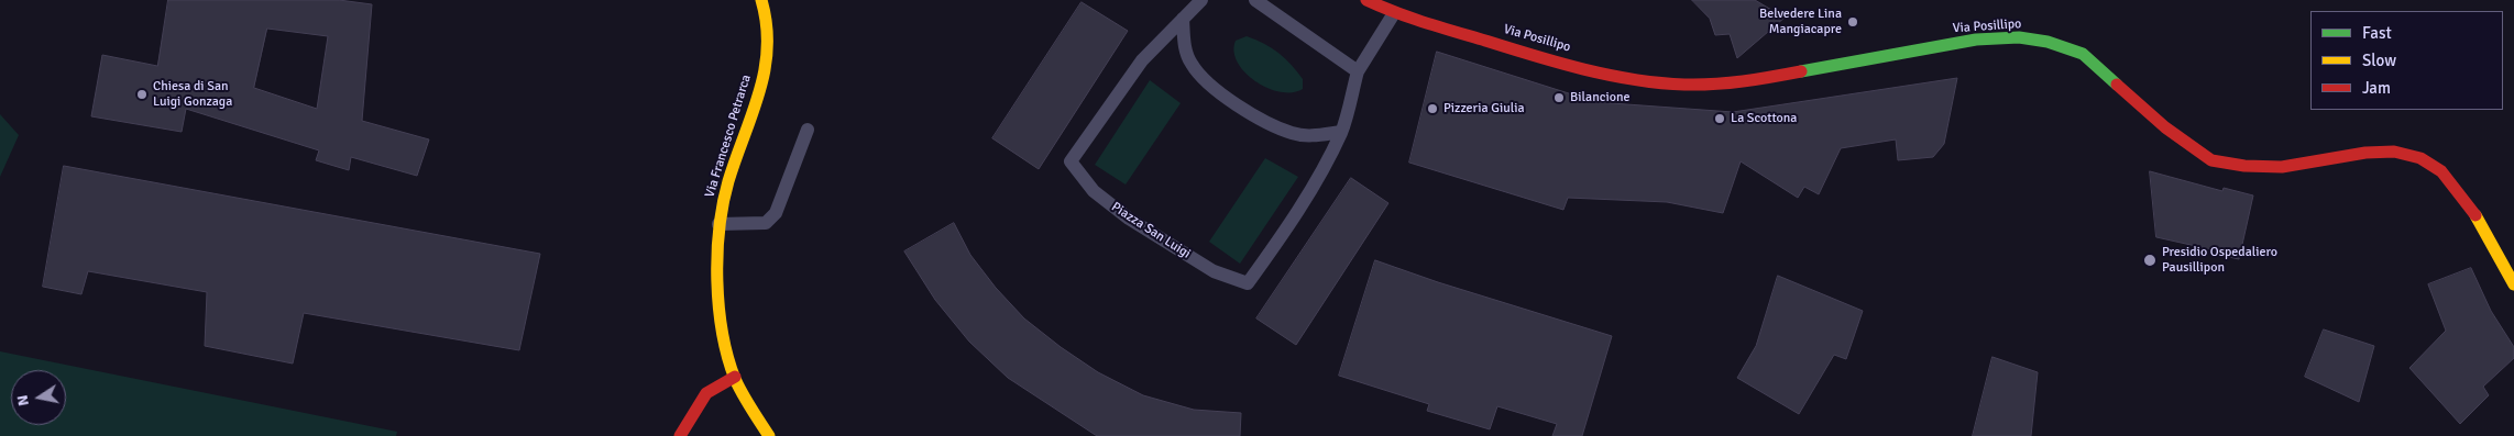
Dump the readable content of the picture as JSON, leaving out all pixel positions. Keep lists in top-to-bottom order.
{
  "streets": {
    "street": ["Via Posillipo", "Via Francesco Petrarca"],
    "lane": ["Piazza San Luigi"]
  },
  "crossings": [
    ["Via Posillipo", "Piazza San Luigi"]
  ],
  "places": [
    "Belvedere Lina Mangiacapre",
    "Chiesa di San Luigi Gonzaga",
    "Bilancione",
    "Pizzeria Giulia",
    "La Scottona",
    "Presidio Ospedaliero Pausillipon"
  ],
  "legend": ["Fast", "Slow", "Jam"],
  "north": "left"
}
